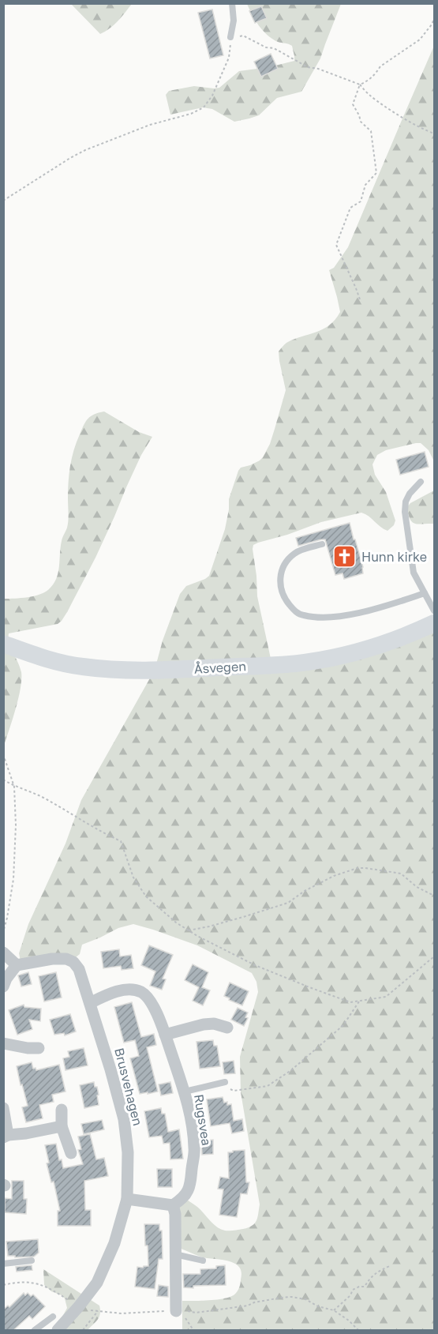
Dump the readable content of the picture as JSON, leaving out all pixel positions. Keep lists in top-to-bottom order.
{
  "streets": {
    "main road": ["Åsvegen"],
    "street": ["Brusvehagen", "Rugsvea"]
  },
  "crossings": [
    ["Brusvehagen", "Rugsvea"]
  ],
  "places": {
    "church": ["Hunn kirke"]
  }
}
